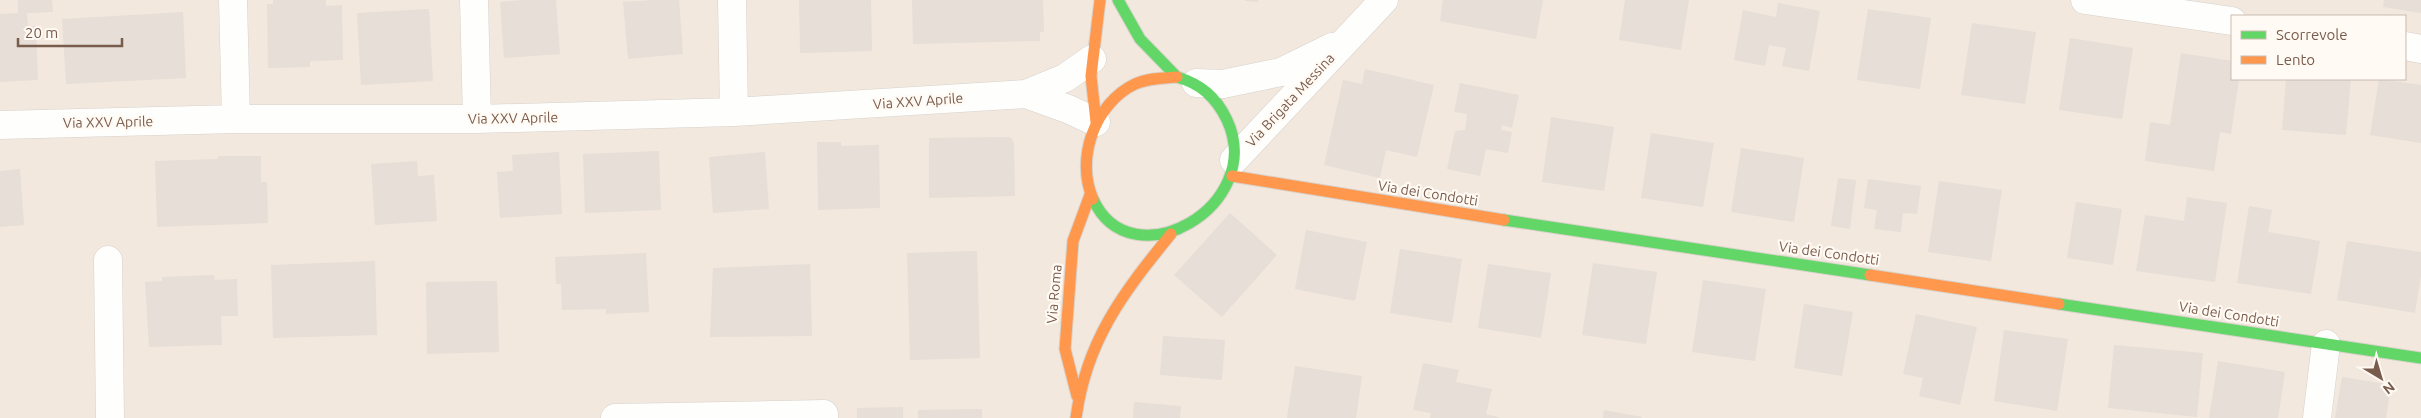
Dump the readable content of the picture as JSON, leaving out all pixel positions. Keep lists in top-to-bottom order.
{
  "streets": {
    "street": [
      "Via Brigata Messina",
      "Via XXV Aprile",
      "Via dei Condotti",
      "Via Roma"
    ]
  },
  "crossings": [
    ["Via Brigata Messina", "Via XXV Aprile"],
    ["Via Brigata Messina", "Via dei Condotti"],
    ["Via Brigata Messina", "Via Roma"],
    ["Via XXV Aprile", "Via dei Condotti"],
    ["Via XXV Aprile", "Via Roma"],
    ["Via dei Condotti", "Via Roma"]
  ],
  "legend": ["Scorrevole", "Lento"],
  "scale_bar": "20 m",
  "north": "bottom right"
}
